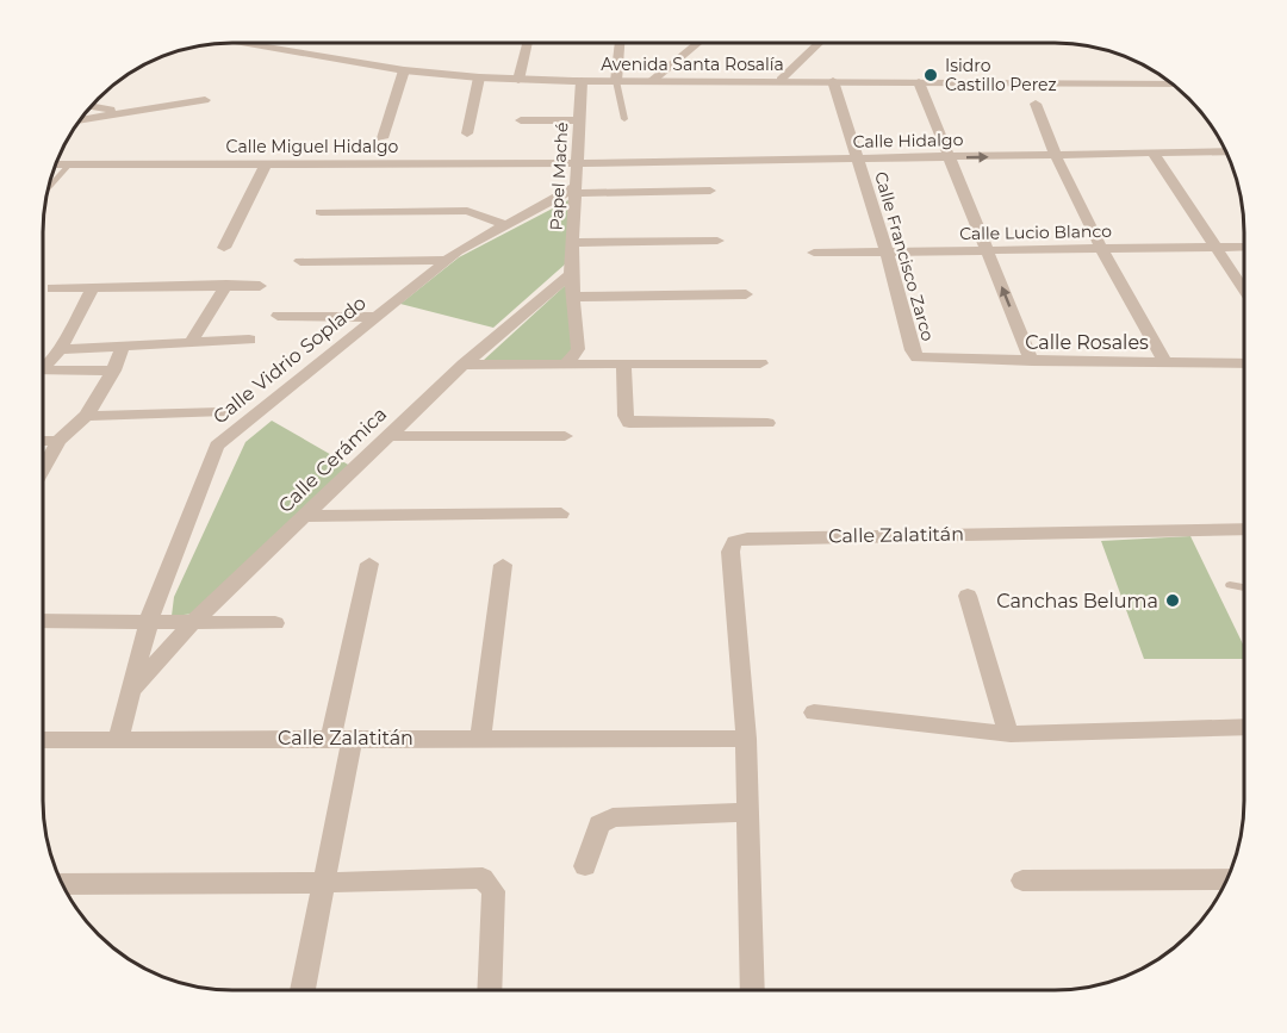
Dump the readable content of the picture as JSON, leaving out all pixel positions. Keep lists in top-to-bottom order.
{
  "streets": {
    "street": [
      "Avenida Santa Rosalía",
      "Calle Hidalgo",
      "Calle Miguel Hidalgo",
      "Papel Maché",
      "Calle Lucio Blanco",
      "Calle Francisco Zarco",
      "Calle Rosales",
      "Calle Vidrio Soplado",
      "Calle Cerámica",
      "Calle Zalatitán"
    ]
  },
  "crossings": [
    ["Avenida Santa Rosalía", "Papel Maché"],
    ["Avenida Santa Rosalía", "Calle Francisco Zarco"],
    ["Calle Hidalgo", "Calle Miguel Hidalgo"],
    ["Calle Hidalgo", "Papel Maché"],
    ["Calle Hidalgo", "Calle Francisco Zarco"],
    ["Calle Miguel Hidalgo", "Papel Maché"],
    ["Papel Maché", "Calle Vidrio Soplado"],
    ["Papel Maché", "Calle Cerámica"],
    ["Calle Lucio Blanco", "Calle Francisco Zarco"],
    ["Calle Francisco Zarco", "Calle Rosales"],
    ["Calle Vidrio Soplado", "Calle Cerámica"],
    ["Calle Vidrio Soplado", "Calle Zalatitán"]
  ],
  "places": ["Isidro Castillo Perez", "Canchas Beluma"]
}
